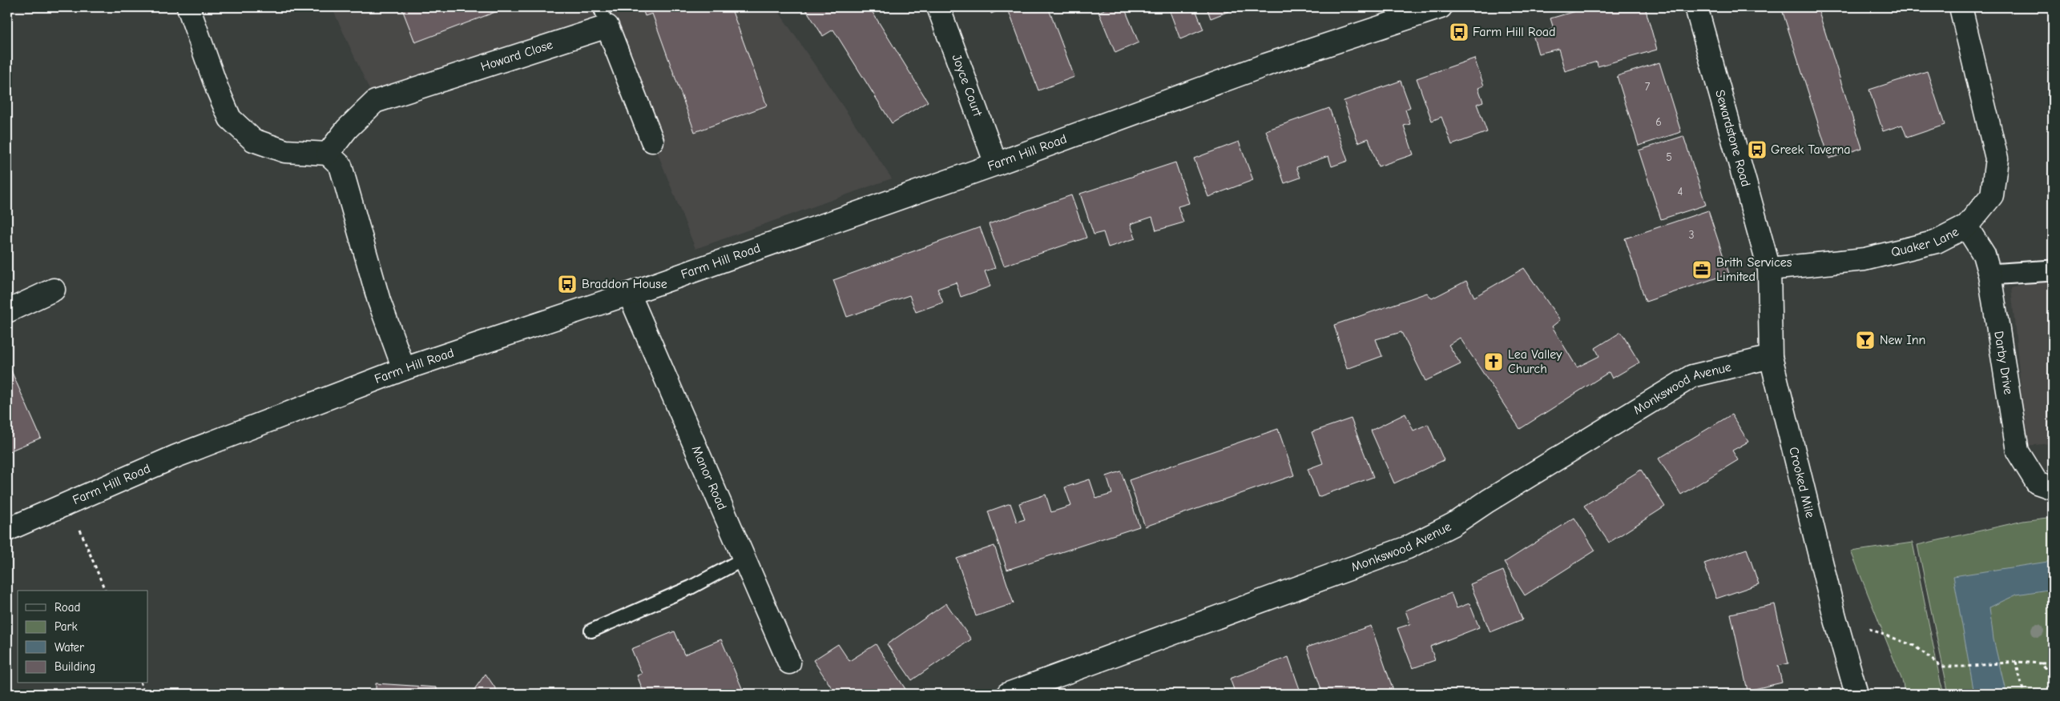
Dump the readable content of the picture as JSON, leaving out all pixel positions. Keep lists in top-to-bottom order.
{
  "streets": {
    "street": [
      "Howard Close",
      "Joyce Court",
      "Sewardstone Road",
      "Farm Hill Road",
      "Quaker Lane",
      "Darby Drive",
      "Monkswood Avenue",
      "Manor Road",
      "Crooked Mile"
    ]
  },
  "crossings": [
    ["Joyce Court", "Farm Hill Road"],
    ["Sewardstone Road", "Quaker Lane"],
    ["Sewardstone Road", "Crooked Mile"],
    ["Farm Hill Road", "Manor Road"],
    ["Quaker Lane", "Darby Drive"],
    ["Quaker Lane", "Crooked Mile"],
    ["Monkswood Avenue", "Crooked Mile"]
  ],
  "places": {
    "bus stop": ["Farm Hill Road", "Greek Taverna", "Braddon House"],
    "office": ["Brith Services Limited"],
    "bar": ["New Inn"],
    "church": ["Lea Valley Church"]
  },
  "house_numbers": [
    "7",
    "6",
    "5",
    "4",
    "3"
  ],
  "legend": [
    "Road",
    "Park",
    "Water",
    "Building"
  ]
}
